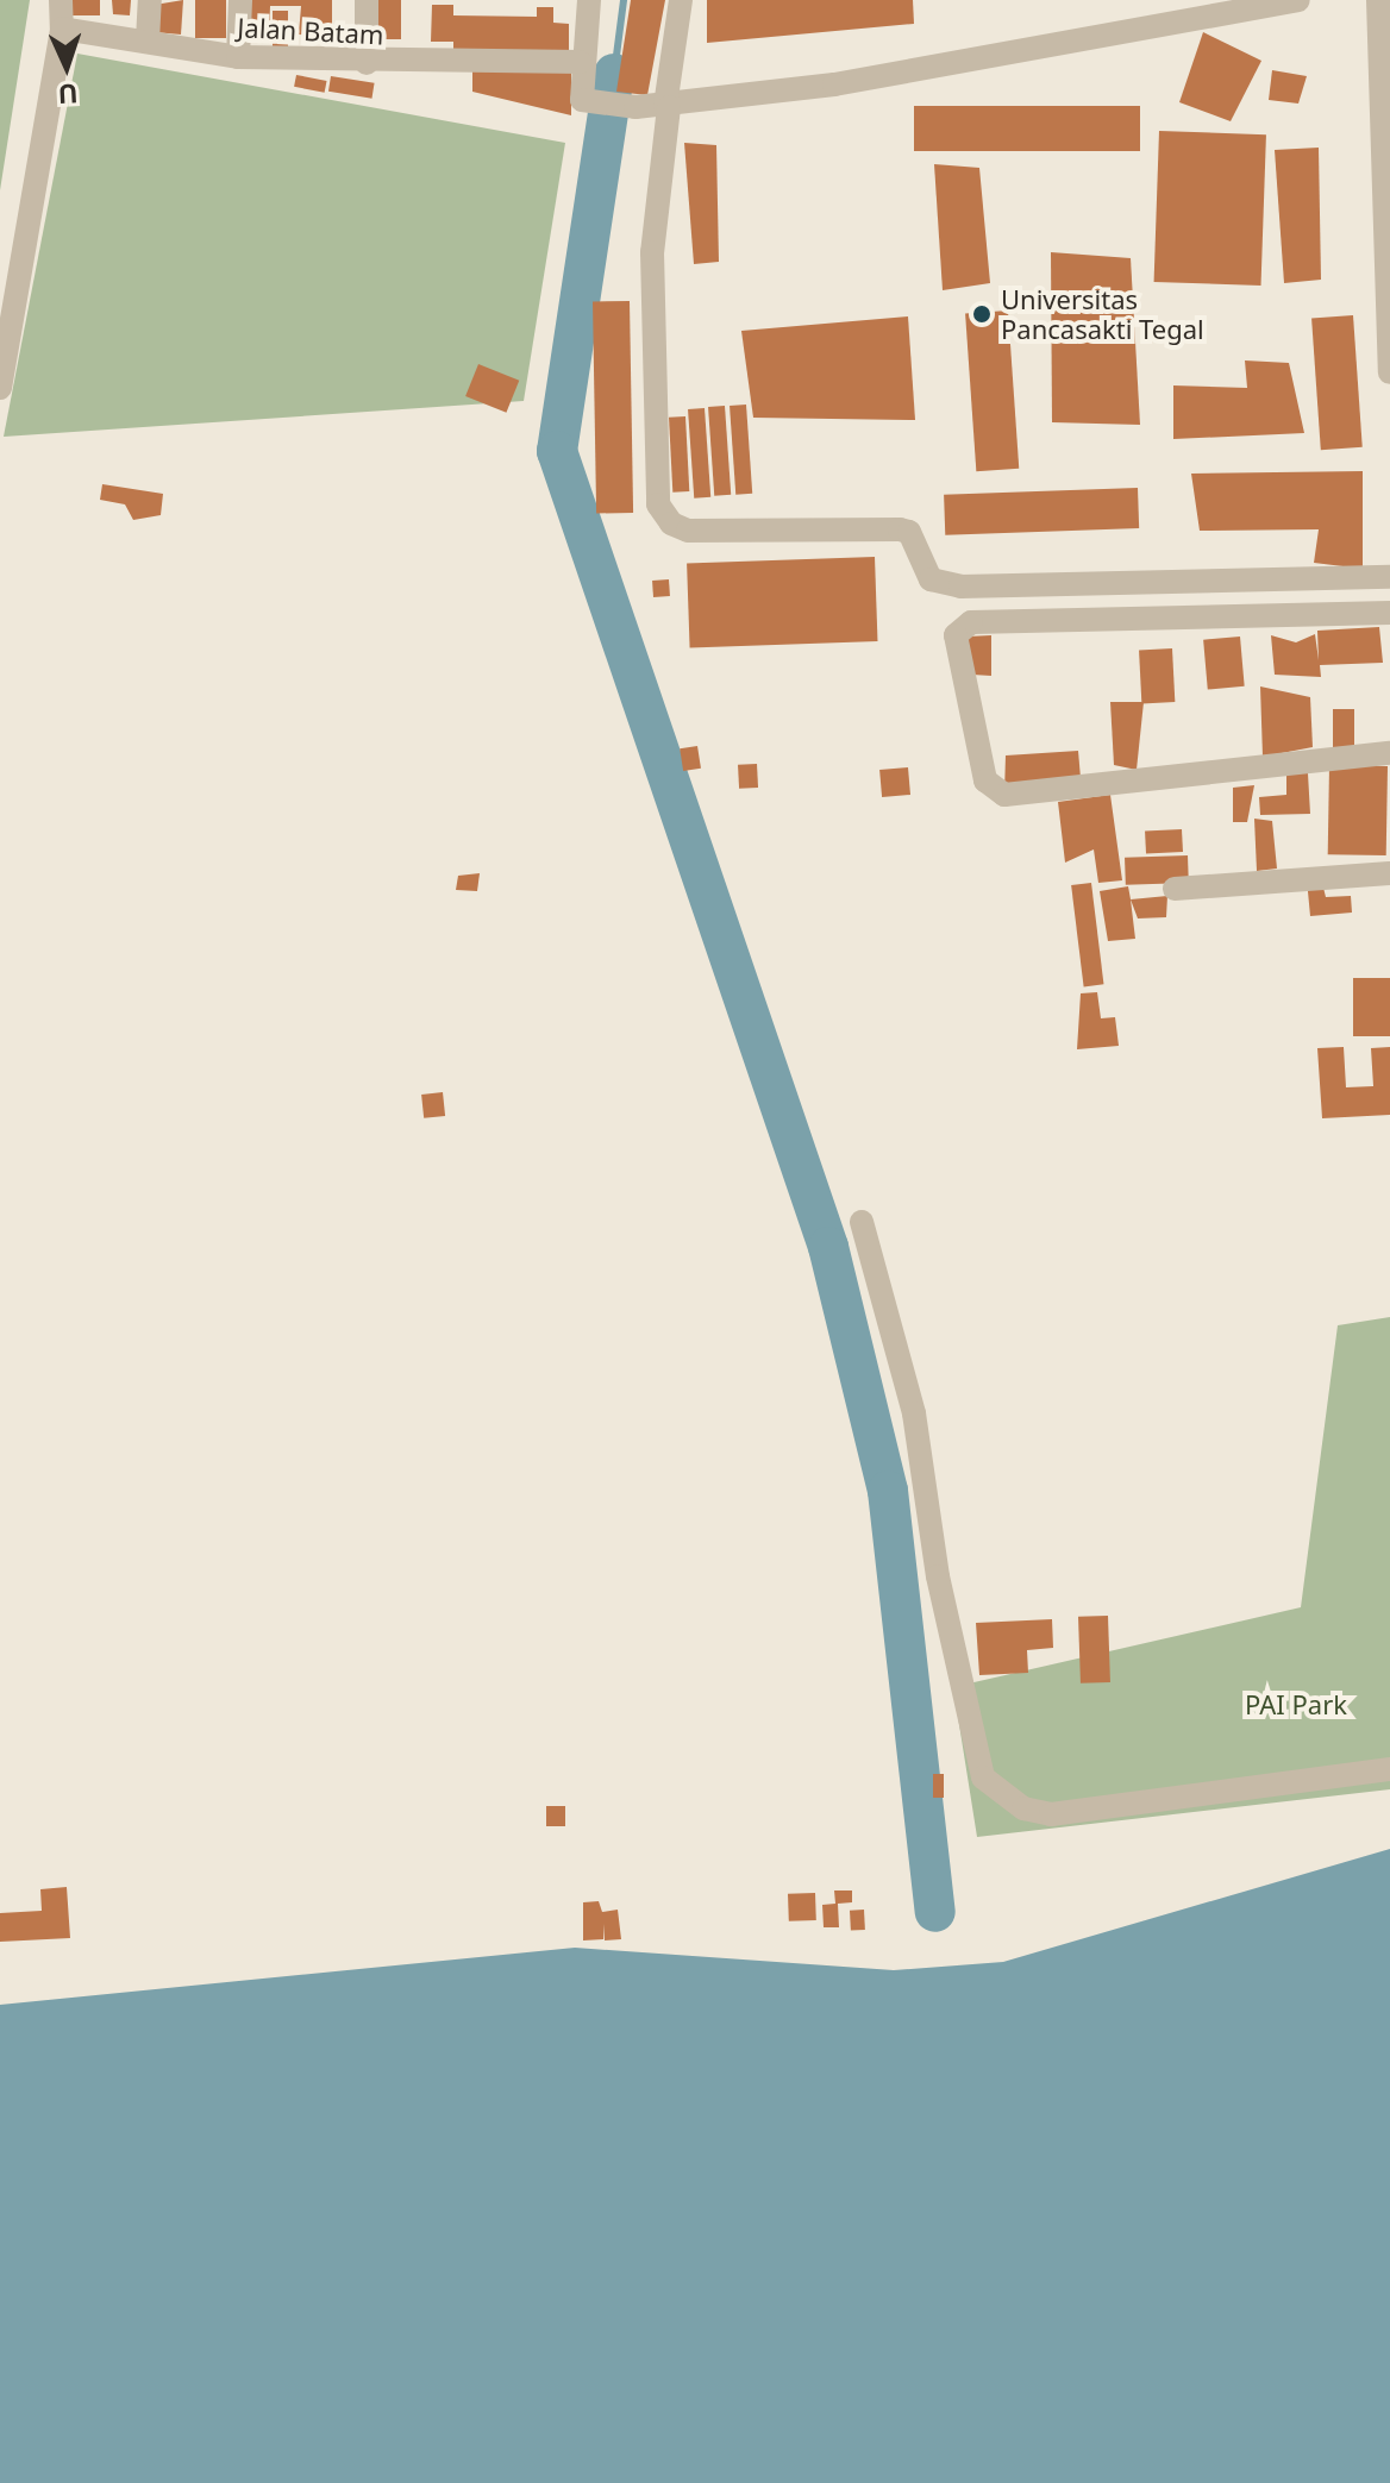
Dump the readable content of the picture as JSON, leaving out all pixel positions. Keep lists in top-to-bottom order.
{
  "streets": {
    "street": ["Jalan Batam"]
  },
  "parks": ["PAI Park"],
  "places": ["Universitas Pancasakti Tegal"],
  "north": "bottom"
}
